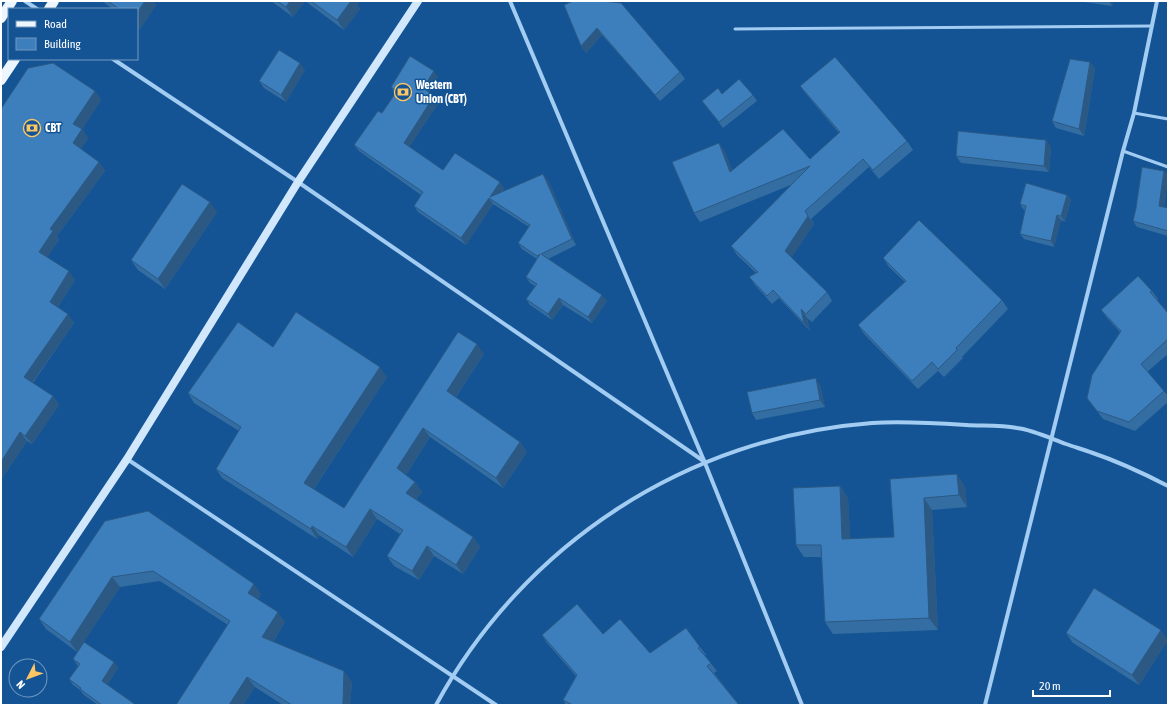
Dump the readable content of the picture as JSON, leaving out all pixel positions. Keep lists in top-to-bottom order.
{
  "places": {
    "bank": ["Western Union (CBT)", "CBT"]
  },
  "legend": ["Road", "Building"],
  "scale_bar": "20 m",
  "north": "bottom left"
}
